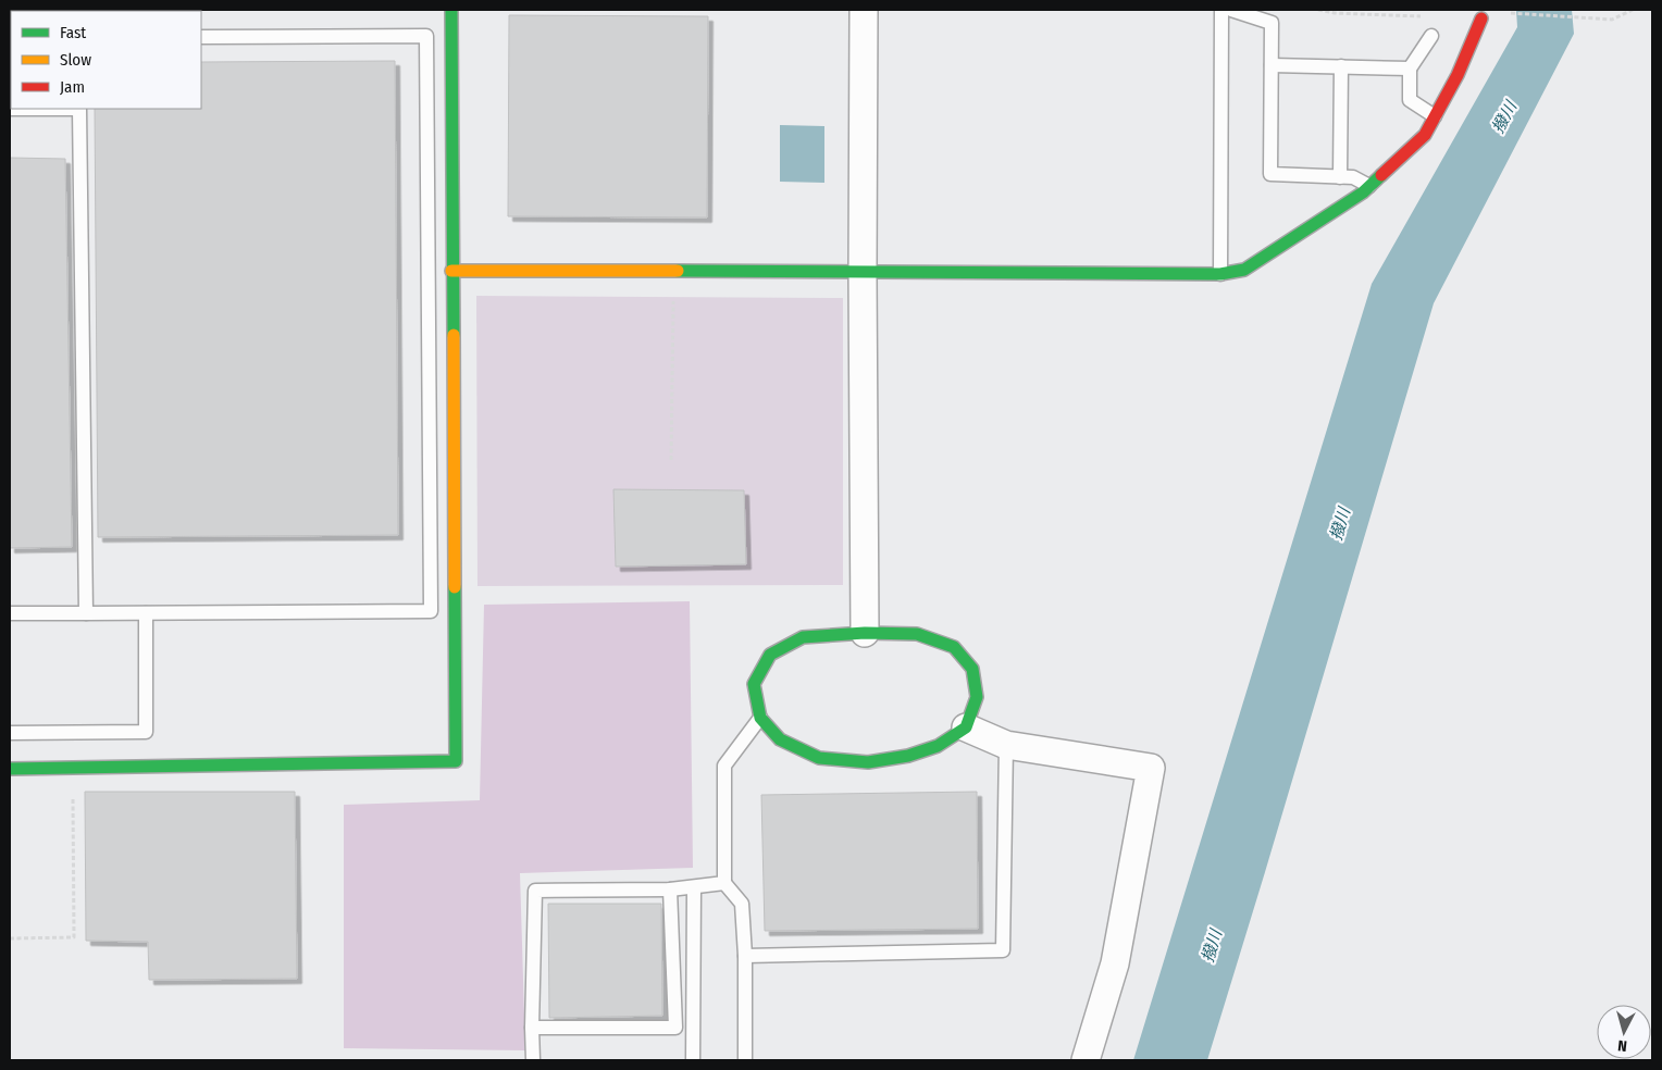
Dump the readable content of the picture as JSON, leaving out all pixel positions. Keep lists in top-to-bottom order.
{
  "water": ["撥川"],
  "legend": ["Fast", "Slow", "Jam"],
  "north": "bottom"
}
